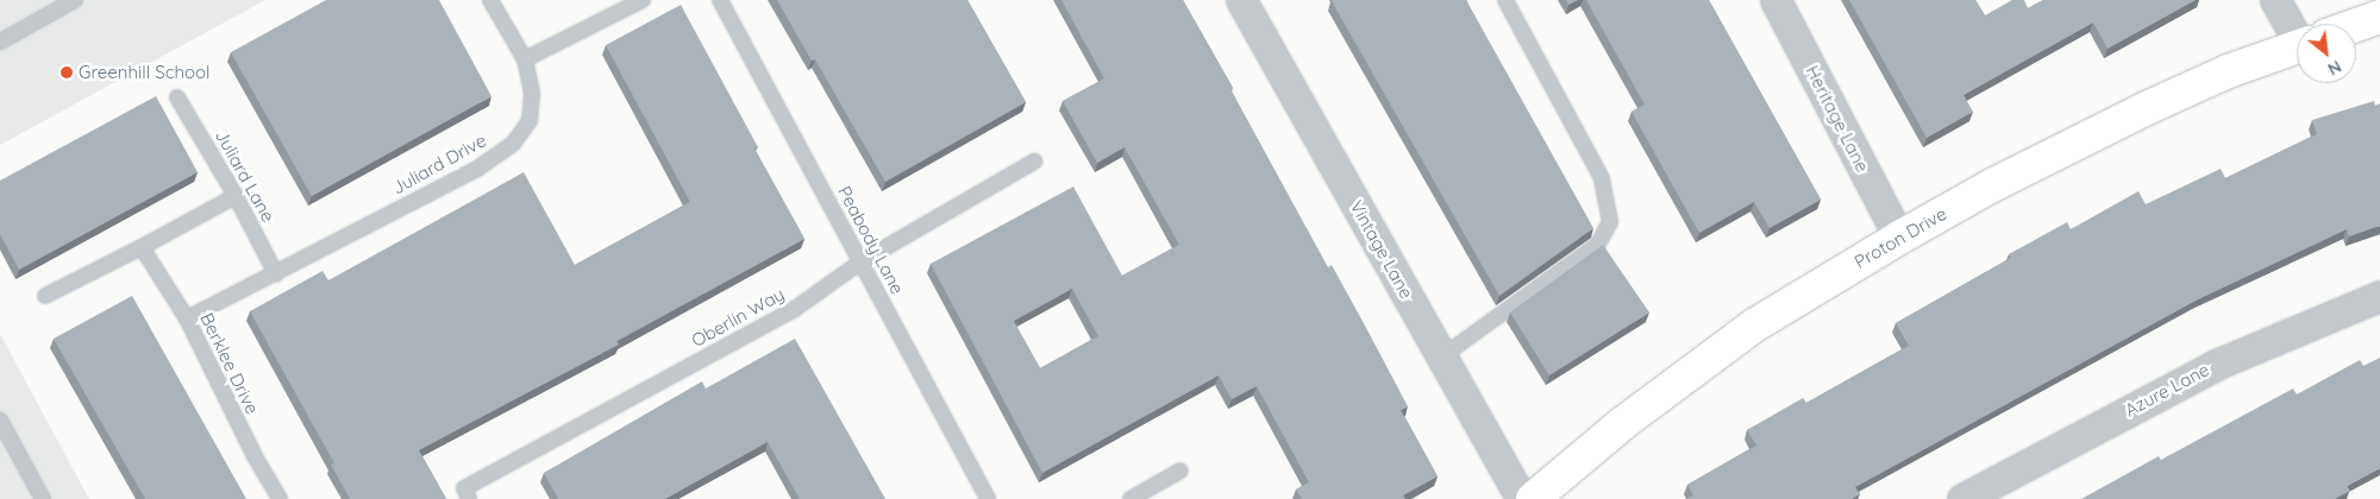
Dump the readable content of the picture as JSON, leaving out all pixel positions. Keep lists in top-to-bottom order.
{
  "streets": {
    "street": [
      "Heritage Lane",
      "Proton Drive",
      "Vintage Lane",
      "Azure Lane"
    ],
    "lane": [
      "Juliard Drive",
      "Juliard Lane",
      "Peabody Lane",
      "Oberlin Way",
      "Berklee Drive"
    ]
  },
  "crossings": [
    ["Heritage Lane", "Proton Drive"],
    ["Juliard Drive", "Juliard Lane"],
    ["Juliard Drive", "Berklee Drive"],
    ["Peabody Lane", "Oberlin Way"]
  ],
  "places": ["Greenhill School"],
  "north": "bottom right"
}
